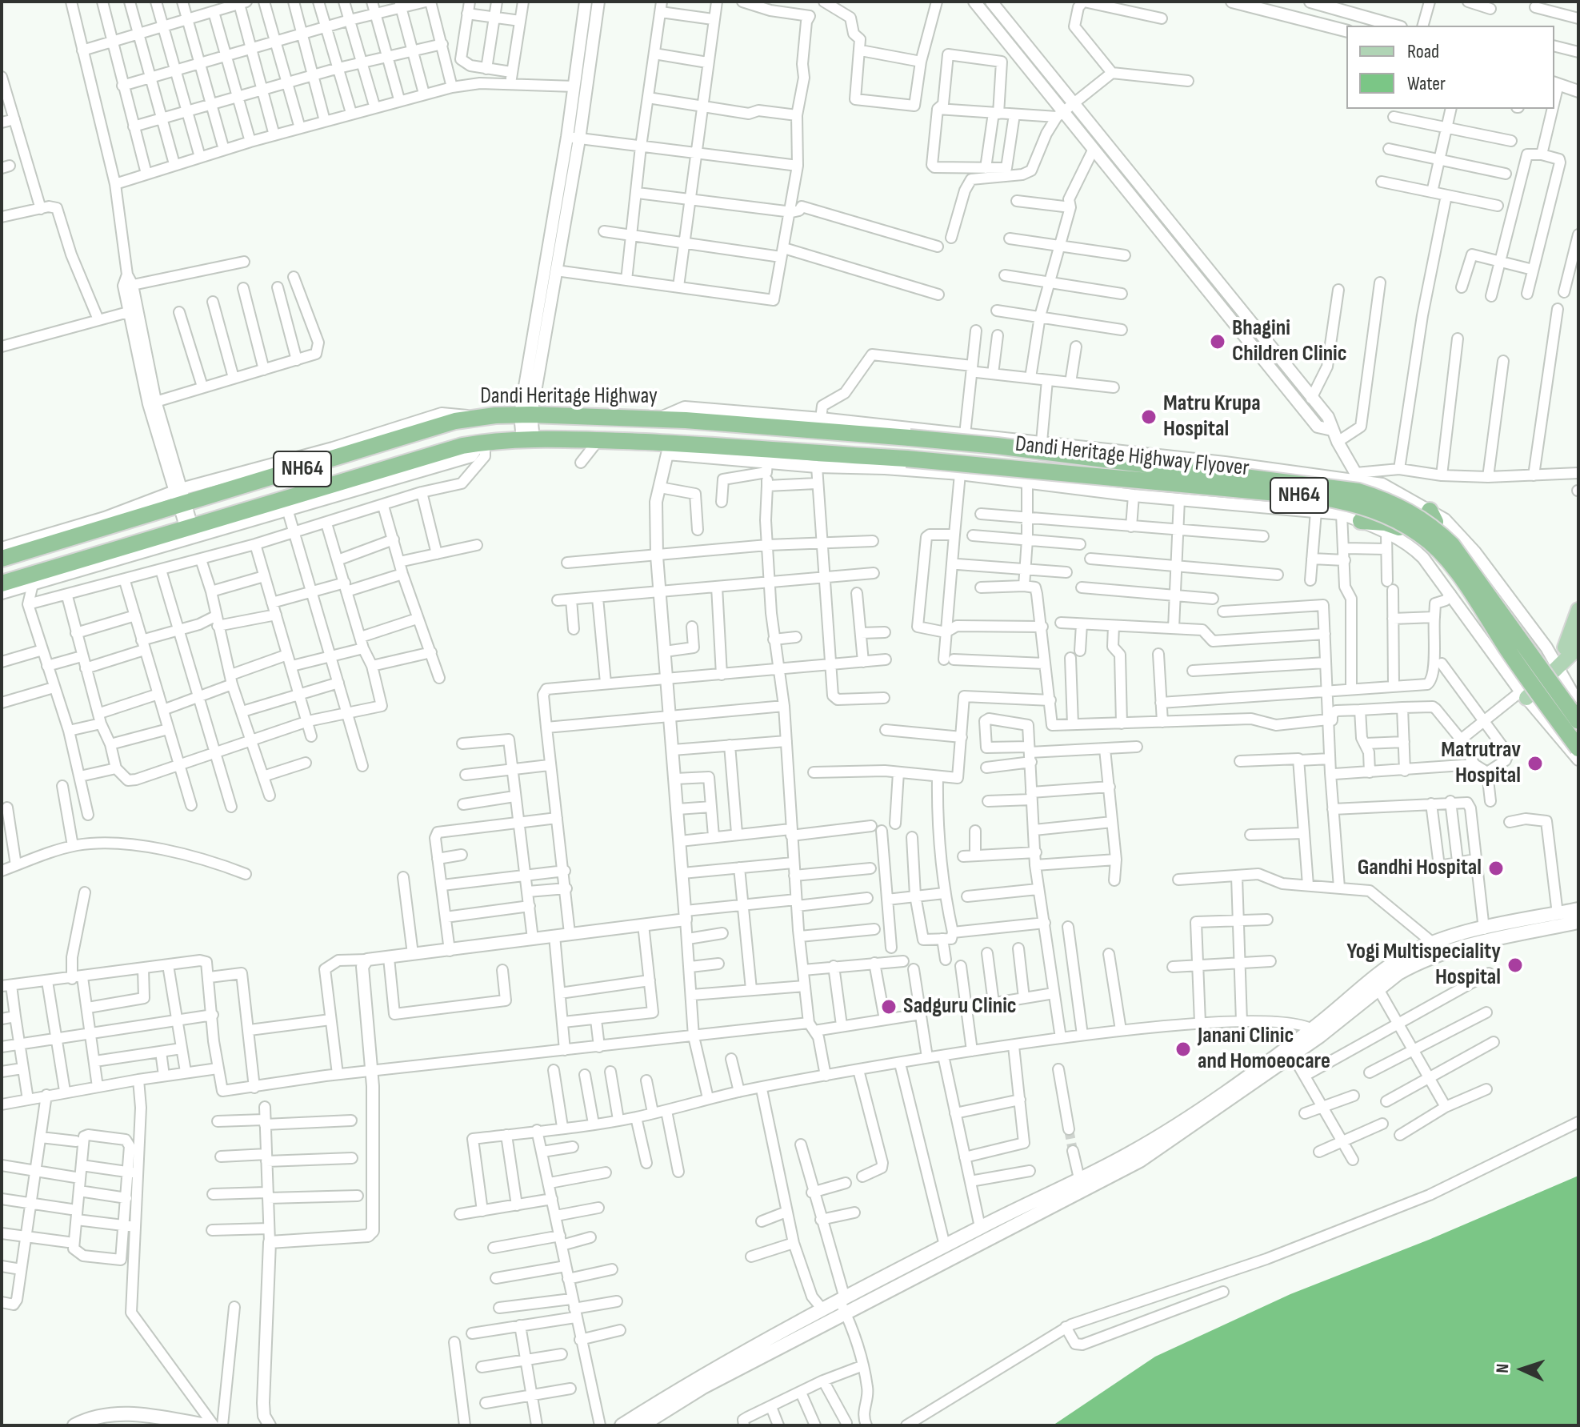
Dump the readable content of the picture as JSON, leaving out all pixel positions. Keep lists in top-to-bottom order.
{
  "streets": {
    "highway": ["Dandi Heritage Highway", "Dandi Heritage Highway Flyover", "NH64"]
  },
  "crossings": [
    ["Dandi Heritage Highway", "Dandi Heritage Highway Flyover"]
  ],
  "places": [
    "Bhagini Children Clinic",
    "Matru Krupa Hospital",
    "Matrutrav Hospital",
    "Gandhi Hospital",
    "Yogi Multispeciality Hospital",
    "Sadguru Clinic",
    "Janani Clinic and Homoeocare"
  ],
  "legend": ["Road", "Water"],
  "north": "left"
}
